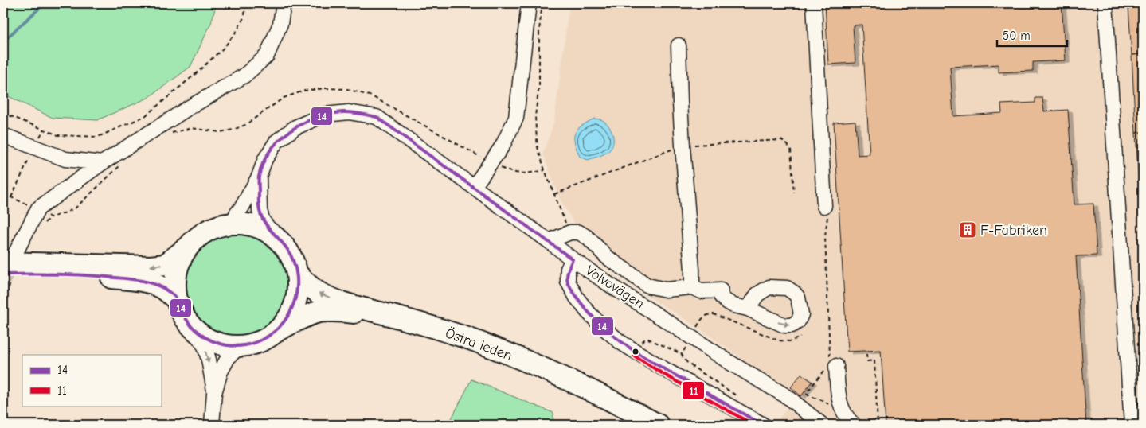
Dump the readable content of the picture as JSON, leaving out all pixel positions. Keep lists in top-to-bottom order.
{
  "streets": {
    "highway": ["Östra leden"],
    "street": ["Volvovägen"]
  },
  "places": {
    "building": ["F-Fabriken"]
  },
  "lines": ["transit line 14", "transit line 11"],
  "legend": ["14", "11"],
  "scale_bar": "50 m"
}
